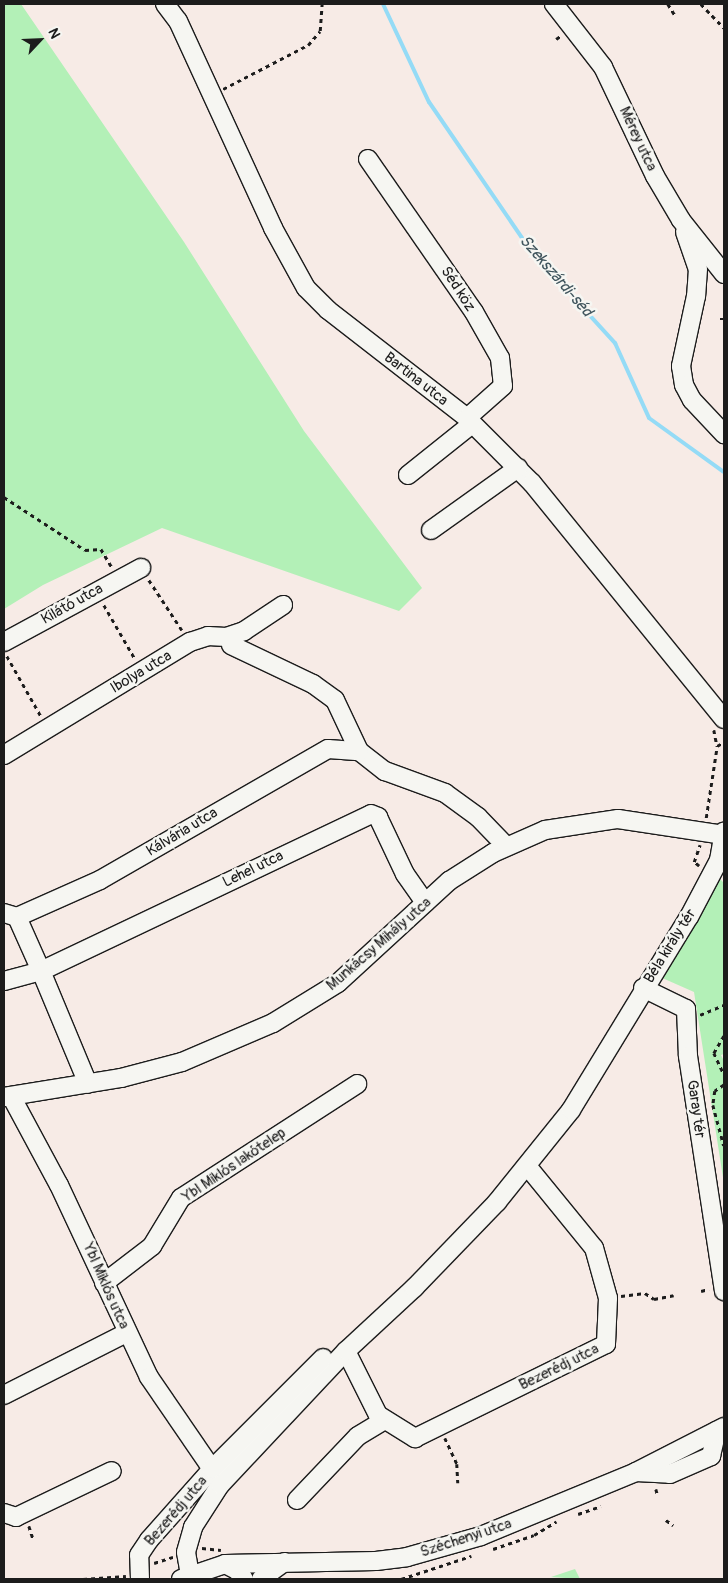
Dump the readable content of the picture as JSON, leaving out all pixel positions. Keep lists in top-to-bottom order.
{
  "streets": {
    "street": [
      "Mérey utca",
      "Séd köz",
      "Bartina utca",
      "Kilátó utca",
      "Ibolya utca",
      "Kálvária utca",
      "Lehel utca",
      "Munkácsy Mihály utca",
      "Béla király tér",
      "Garay tér",
      "Ybl Miklós lakótelep",
      "Ybl Miklós utca",
      "Bezerédj utca",
      "Széchenyi utca"
    ]
  },
  "crossings": [
    ["Séd köz", "Bartina utca"],
    ["Lehel utca", "Munkácsy Mihály utca"],
    ["Munkácsy Mihály utca", "Béla király tér"],
    ["Munkácsy Mihály utca", "Ybl Miklós utca"],
    ["Béla király tér", "Garay tér"],
    ["Béla király tér", "Bezerédj utca"],
    ["Ybl Miklós lakótelep", "Ybl Miklós utca"],
    ["Ybl Miklós utca", "Bezerédj utca"],
    ["Bezerédj utca", "Széchenyi utca"]
  ],
  "water": ["Szekszárdi-séd"],
  "north": "top right"
}
